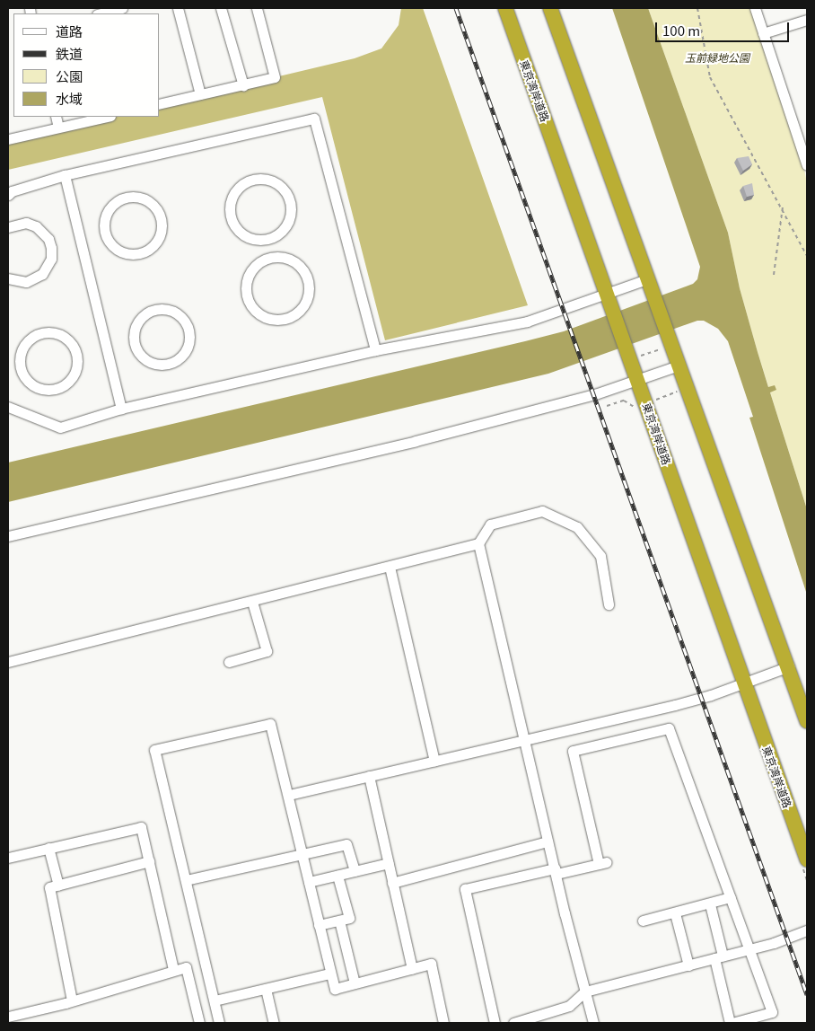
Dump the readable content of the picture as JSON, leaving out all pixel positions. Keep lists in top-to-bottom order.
{
  "streets": {
    "highway": ["東京湾岸道路"]
  },
  "parks": ["玉前緑地公園"],
  "legend": [
    "道路",
    "鉄道",
    "公園",
    "水域"
  ],
  "scale_bar": "100 m"
}
